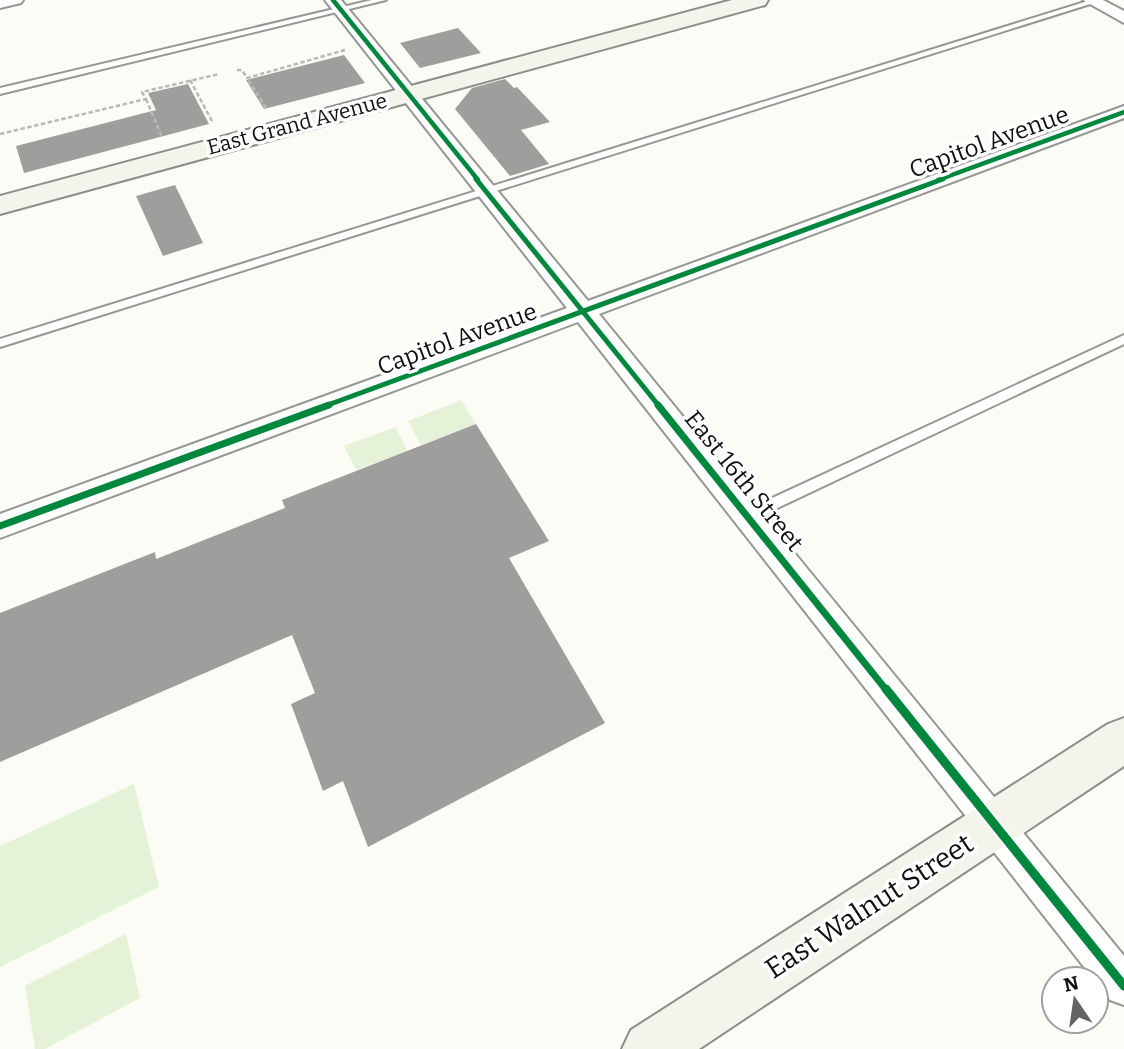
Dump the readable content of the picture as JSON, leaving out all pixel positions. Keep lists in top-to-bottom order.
{
  "streets": {
    "main road": ["East Grand Avenue", "East Walnut Street"],
    "street": ["Capitol Avenue", "East 16th Street"]
  },
  "crossings": [
    ["East Grand Avenue", "East 16th Street"],
    ["Capitol Avenue", "East 16th Street"],
    ["East 16th Street", "East Walnut Street"]
  ],
  "north": "top"
}
